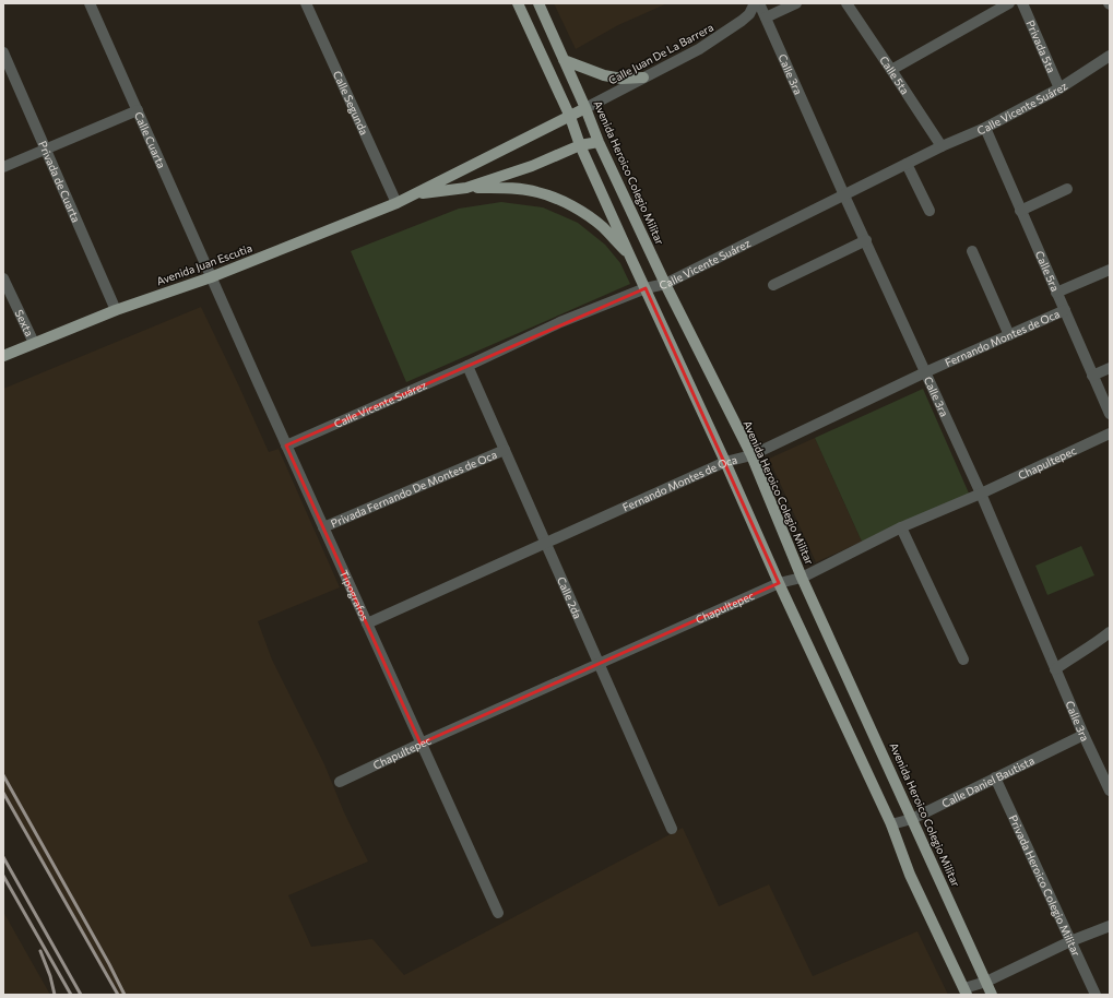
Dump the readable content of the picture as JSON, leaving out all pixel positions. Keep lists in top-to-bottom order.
{
  "streets": {
    "main road": ["Calle Juan De La Barrera", "Avenida Heroico Colegio Militar", "Avenida Juan Escutia"],
    "street": [
      "Privada 5ta",
      "Calle 3ra",
      "Calle 5ta",
      "Calle Segunda",
      "Calle Vicente Suárez",
      "Calle Cuarta",
      "Privada de Cuarta",
      "Calle 5ra",
      "Sexta",
      "Fernando Montes de Oca",
      "Chapultepec",
      "Privada Fernando De Montes de Oca",
      "Tipografos",
      "Calle 2da",
      "Calle Daniel Bautista",
      "Privada Heroico Colegio Militar"
    ]
  },
  "crossings": [
    ["Privada 5ta", "Calle Vicente Suárez"],
    ["Calle Juan De La Barrera", "Avenida Heroico Colegio Militar"],
    ["Calle Juan De La Barrera", "Avenida Juan Escutia"],
    ["Calle 3ra", "Calle Vicente Suárez"],
    ["Calle 3ra", "Fernando Montes de Oca"],
    ["Calle 3ra", "Chapultepec"],
    ["Calle 3ra", "Calle Daniel Bautista"],
    ["Calle 5ta", "Calle Vicente Suárez"],
    ["Calle Segunda", "Avenida Juan Escutia"],
    ["Calle Vicente Suárez", "Avenida Heroico Colegio Militar"],
    ["Calle Vicente Suárez", "Calle 5ra"],
    ["Calle Vicente Suárez", "Tipografos"],
    ["Calle Vicente Suárez", "Calle 2da"],
    ["Calle Cuarta", "Avenida Juan Escutia"],
    ["Calle Cuarta", "Tipografos"],
    ["Avenida Heroico Colegio Militar", "Avenida Juan Escutia"],
    ["Avenida Heroico Colegio Militar", "Fernando Montes de Oca"],
    ["Avenida Heroico Colegio Militar", "Chapultepec"],
    ["Avenida Heroico Colegio Militar", "Calle Daniel Bautista"],
    ["Privada de Cuarta", "Avenida Juan Escutia"],
    ["Avenida Juan Escutia", "Sexta"],
    ["Avenida Juan Escutia", "Tipografos"],
    ["Calle 5ra", "Fernando Montes de Oca"],
    ["Fernando Montes de Oca", "Tipografos"],
    ["Fernando Montes de Oca", "Calle 2da"],
    ["Chapultepec", "Tipografos"],
    ["Chapultepec", "Calle 2da"],
    ["Privada Fernando De Montes de Oca", "Tipografos"],
    ["Privada Fernando De Montes de Oca", "Calle 2da"],
    ["Calle Daniel Bautista", "Privada Heroico Colegio Militar"]
  ]
}
